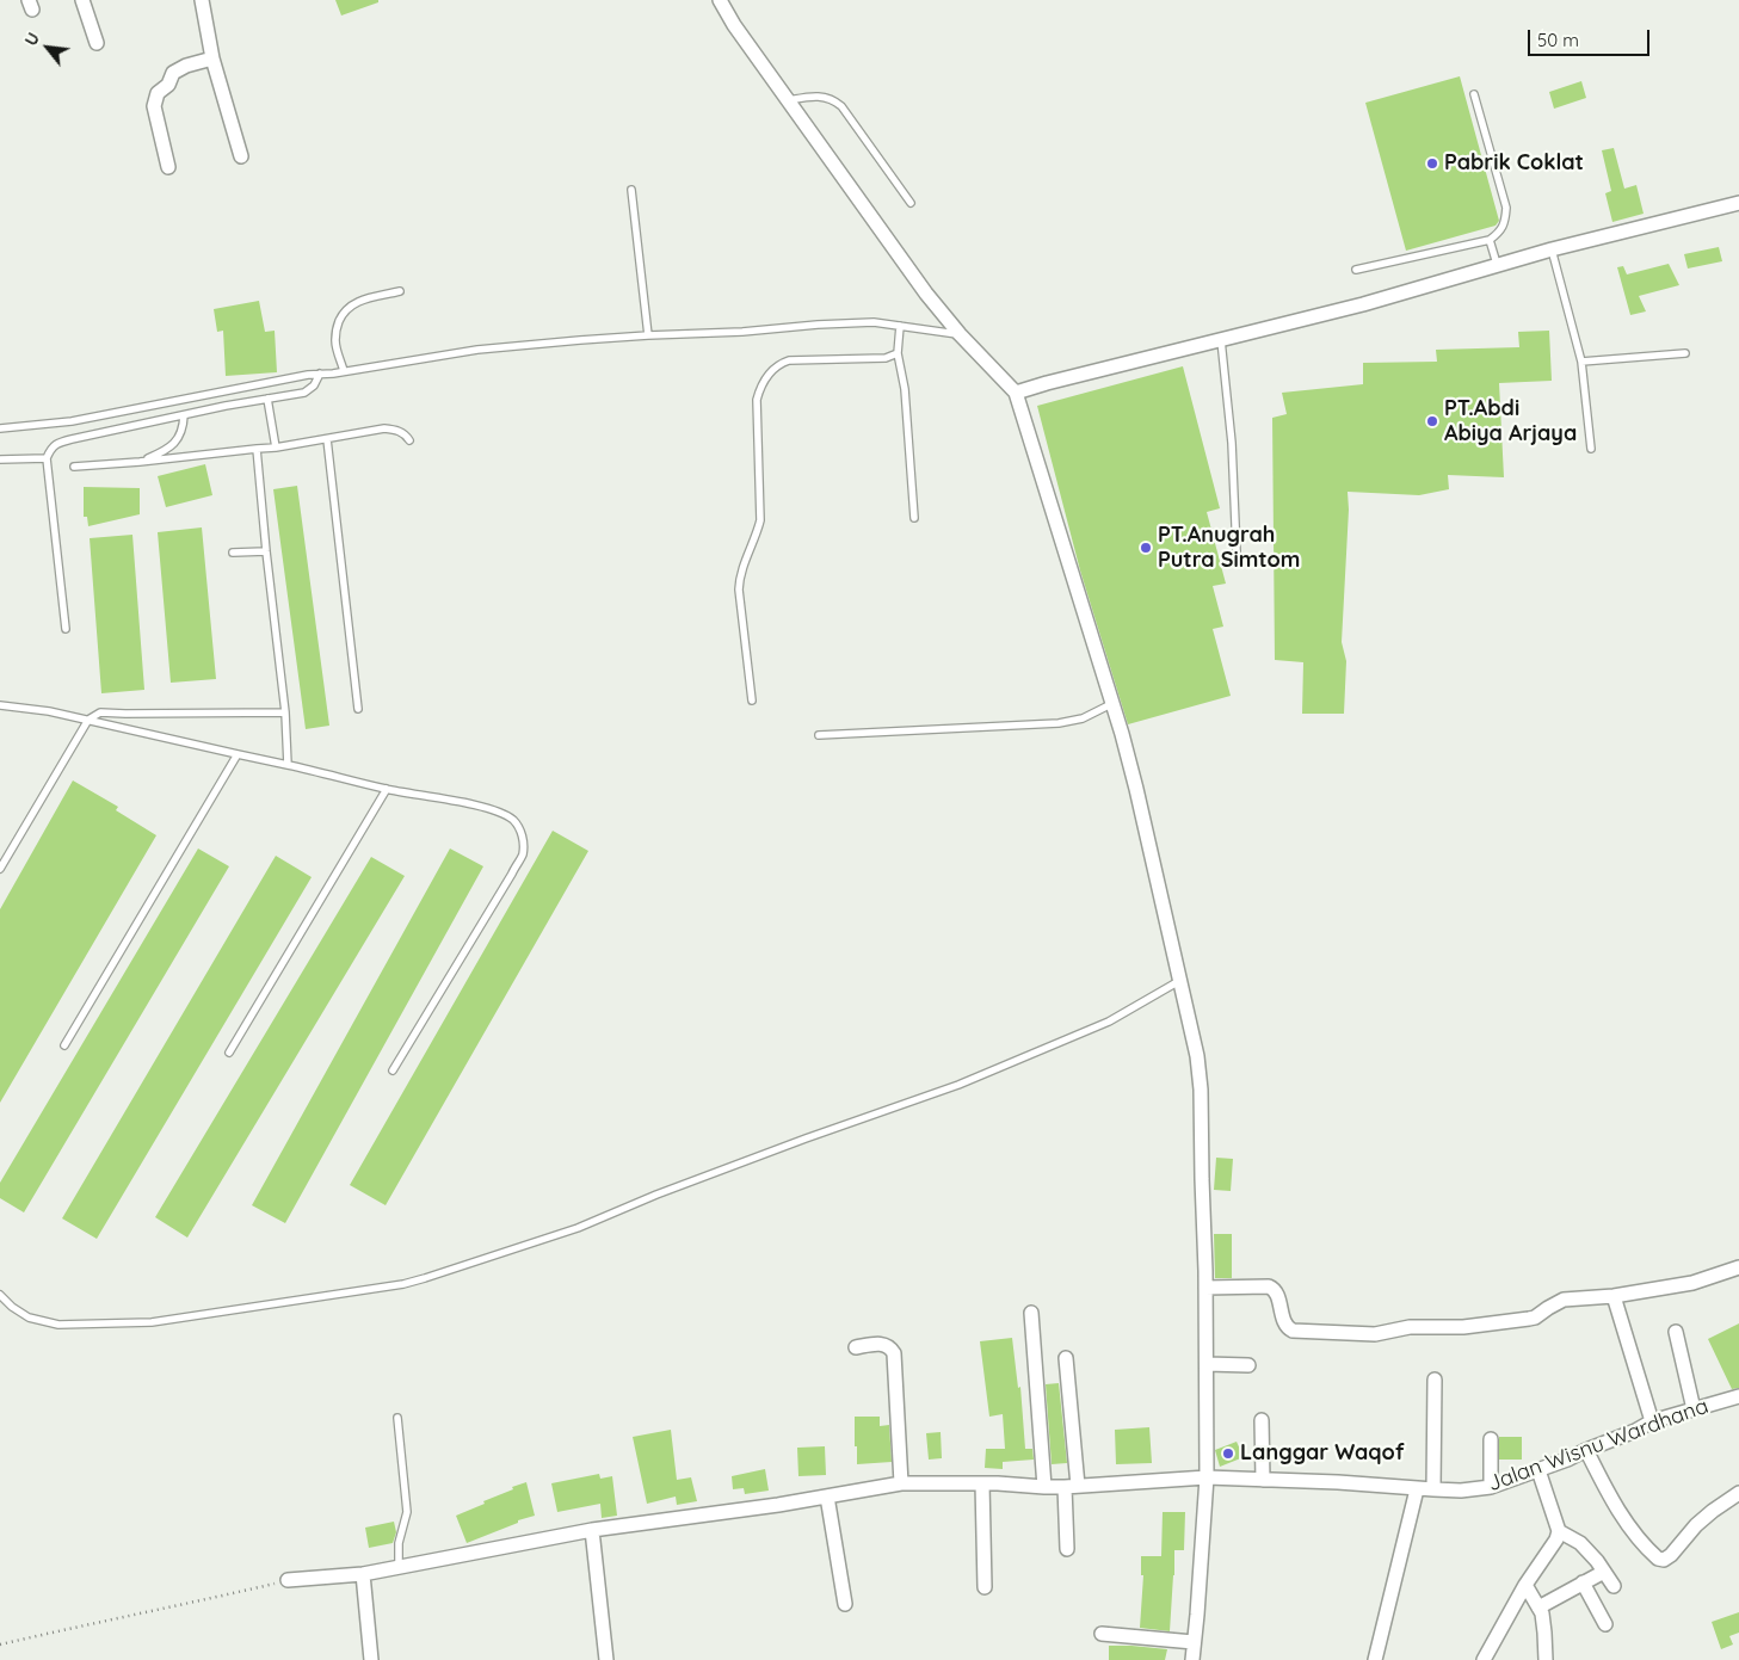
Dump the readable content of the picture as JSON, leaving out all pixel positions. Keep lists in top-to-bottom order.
{
  "streets": {
    "street": ["Jalan Wisnu Wardhana"]
  },
  "places": [
    "Pabrik Coklat",
    "PT.Abdi Abiya Arjaya",
    "PT.Anugrah Putra Simtom",
    "Langgar Waqof"
  ],
  "scale_bar": "50 m",
  "north": "top left"
}
